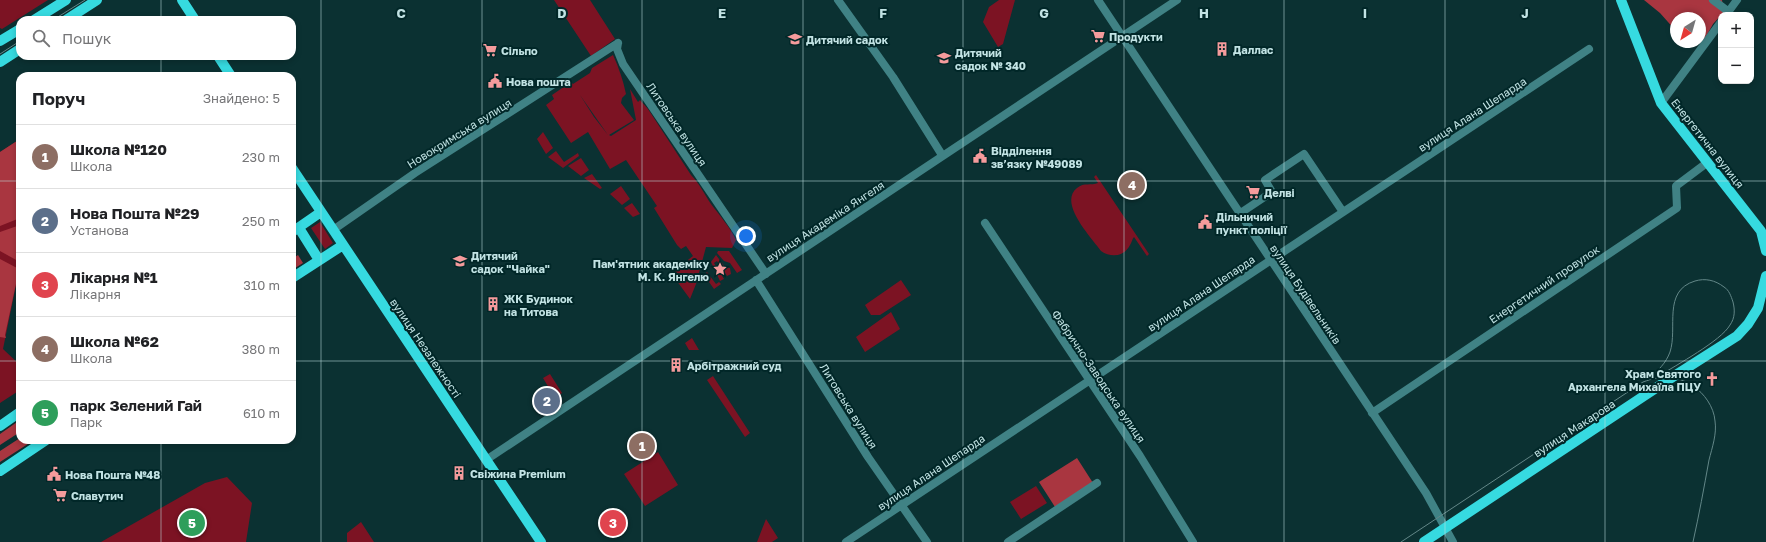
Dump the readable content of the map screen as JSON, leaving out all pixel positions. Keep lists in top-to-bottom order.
{
  "streets": {
    "main road": ["Енергетична вулиця", "вулиця Незалежності", "вулиця Макарова"],
    "street": [
      "вулиця Алана Шепарда",
      "Литовська вулиця",
      "Новокримська вулиця",
      "вулиця Академіка Янгеля",
      "Енергетичний провулок",
      "вулиця Будівельників",
      "Фабрично-Заводська вулиця"
    ]
  },
  "crossings": [
    ["вулиця Алана Шепарда", "Литовська вулиця"],
    ["вулиця Алана Шепарда", "вулиця Будівельників"],
    ["вулиця Алана Шепарда", "Фабрично-Заводська вулиця"],
    ["Литовська вулиця", "Новокримська вулиця"],
    ["Литовська вулиця", "вулиця Академіка Янгеля"],
    ["Новокримська вулиця", "вулиця Незалежності"],
    ["Енергетична вулиця", "Енергетичний провулок"],
    ["вулиця Академіка Янгеля", "вулиця Будівельників"],
    ["вулиця Академіка Янгеля", "вулиця Незалежності"],
    ["Енергетичний провулок", "вулиця Будівельників"],
    ["вулиця Будівельників", "вулиця Макарова"]
  ],
  "places": {
    "supermarket": [
      "Продукти",
      "Сільпо",
      "Делві",
      "Славутич"
    ],
    "school or university": ["Дитячий садок", "Дитячий садок № 340", "Дитячий садок \"Чайка\""],
    "building": [
      "Даллас",
      "ЖК Будинок на Титова",
      "Арбітражний суд",
      "Свіжина Premium"
    ],
    "public building": [
      "Нова пошта",
      "Відділення зв’язку №49089",
      "Дільничий пункт поліції",
      "Нова Пошта №48"
    ],
    "place": ["Пам'ятник академіку М. К. Янгелю"],
    "church": ["Храм Святого Архангела Михаїла ПЦУ"]
  },
  "north": "bottom left",
  "page": {
    "map_buttons": ["+", "−"],
    "search": "Пошук",
    "heading": ["Поруч", "Знайдено: 5"],
    "list": [
      {
        "mark": "1",
        "name": "Школа №120",
        "note": "Школа",
        "value": "230 m"
      },
      {
        "mark": "2",
        "name": "Нова Пошта №29",
        "note": "Установа",
        "value": "250 m"
      },
      {
        "mark": "3",
        "name": "Лікарня №1",
        "note": "Лікарня",
        "value": "310 m"
      },
      {
        "mark": "4",
        "name": "Школа №62",
        "note": "Школа",
        "value": "380 m"
      },
      {
        "mark": "5",
        "name": "парк Зелений Гай",
        "note": "Парк",
        "value": "610 m"
      }
    ],
    "pins": [
      "4",
      "2",
      "1",
      "3",
      "5"
    ]
  },
  "grid": {
    "columns": [
      "C",
      "D",
      "E",
      "F",
      "G",
      "H",
      "I",
      "J"
    ]
  }
}
